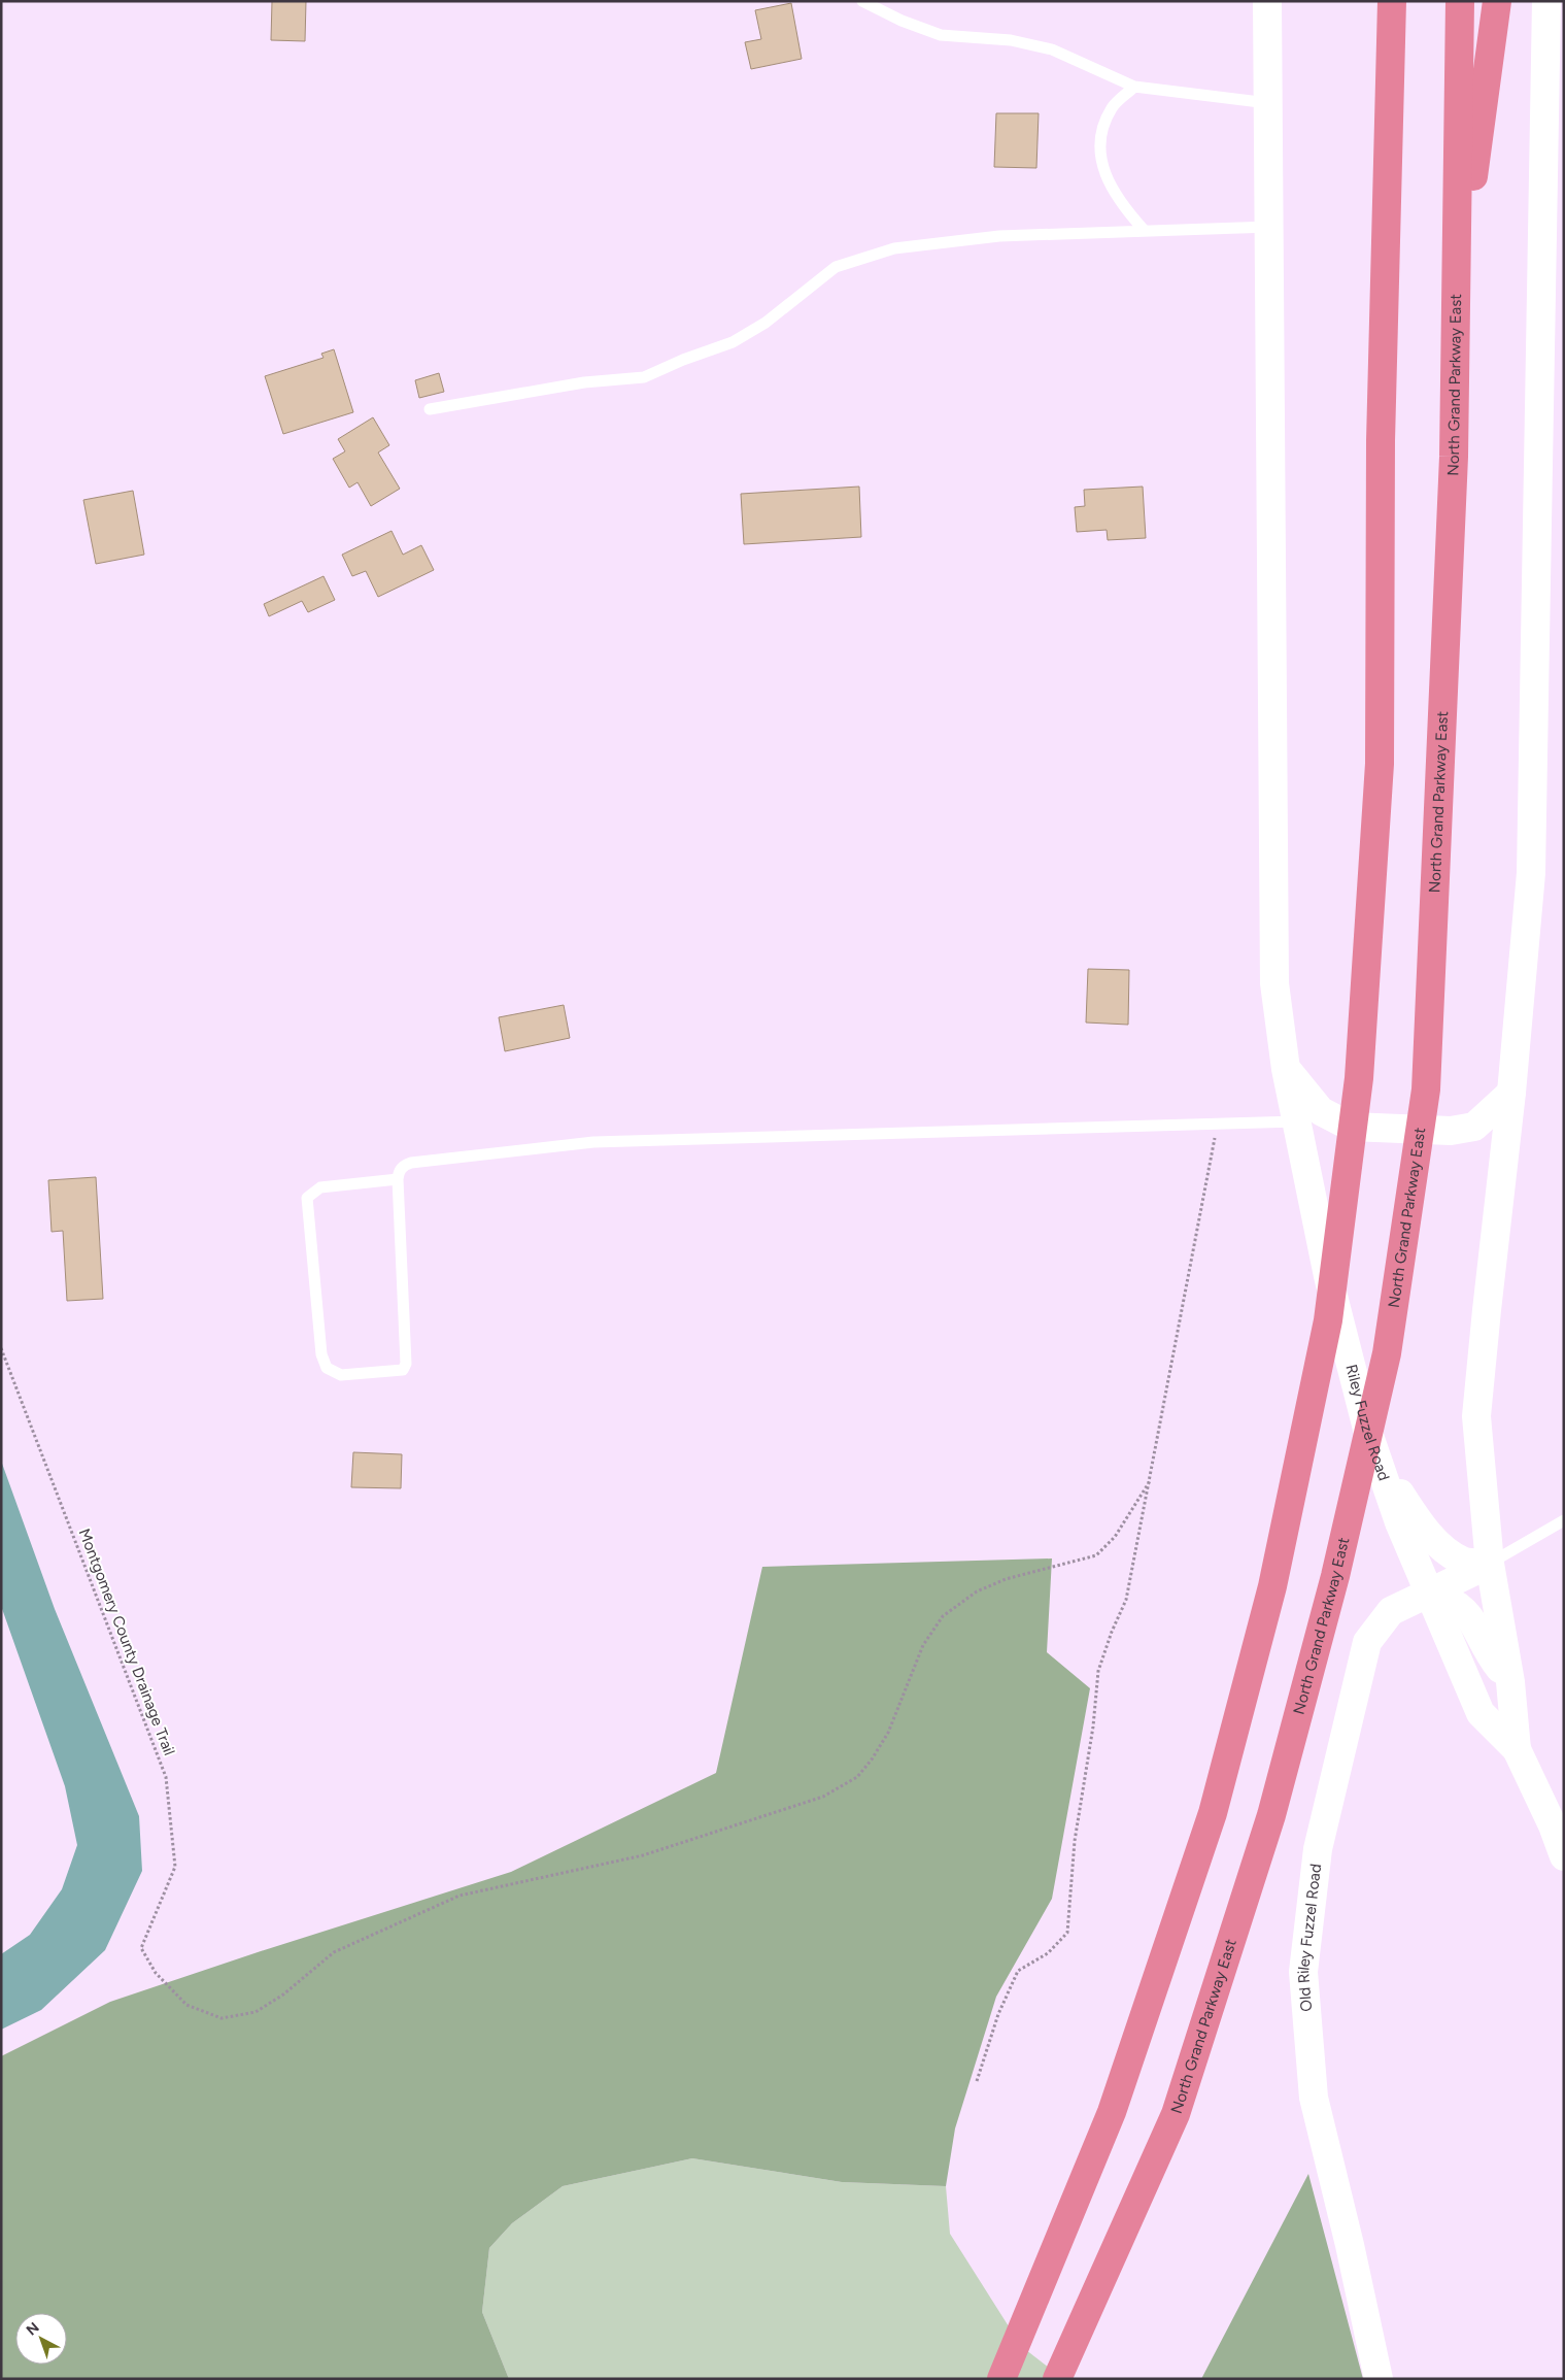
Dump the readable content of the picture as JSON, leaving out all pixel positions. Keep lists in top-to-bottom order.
{
  "streets": {
    "highway": ["North Grand Parkway East"],
    "main road": ["Riley Fuzzel Road", "Old Riley Fuzzel Road"],
    "path": ["Montgomery County Drainage Trail"]
  },
  "crossings": [
    ["Riley Fuzzel Road", "Old Riley Fuzzel Road"]
  ],
  "north": "top left"
}
